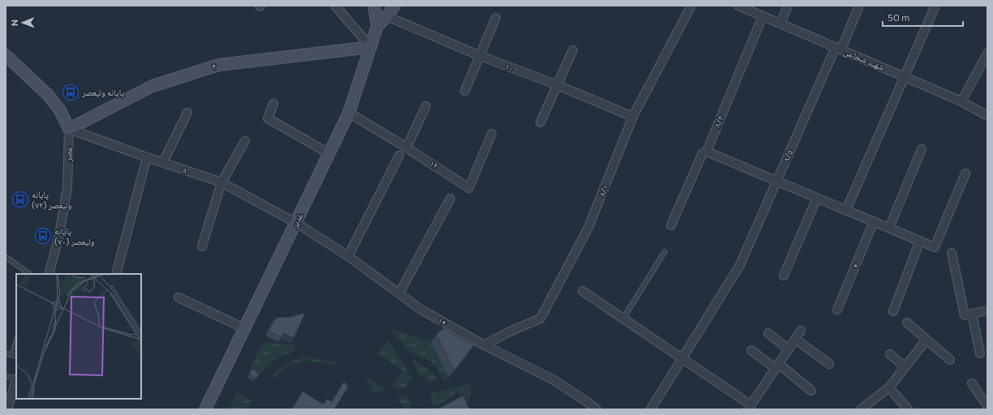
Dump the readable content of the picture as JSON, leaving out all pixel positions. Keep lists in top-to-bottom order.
{
  "streets": {
    "street": [
      "شهید شجاعی",
      "۴",
      "۱۰",
      "۸/۳",
      "عصر",
      "۸/۵",
      "۱۲",
      "۸",
      "۸/۱",
      "غدیر",
      "۱۴"
    ]
  },
  "crossings": [
    ["شهید شجاعی", "۸/۳"],
    ["شهید شجاعی", "۸/۵"],
    ["۴", "عصر"],
    ["۴", "۸"],
    ["۴", "غدیر"],
    ["۱۰", "۸/۱"],
    ["عصر", "۸"],
    ["۱۲", "غدیر"],
    ["۸", "غدیر"],
    ["۸", "۱۴"],
    ["۸/۱", "۱۴"],
    ["غدیر", "۱۴"]
  ],
  "places": {
    "bus stop": ["پایانه ولیعصر", "پایانه ولیعصر (۷۲)", "پایانه ولیعصر (۷۰)"]
  },
  "scale_bar": "50 m",
  "north": "left"
}
